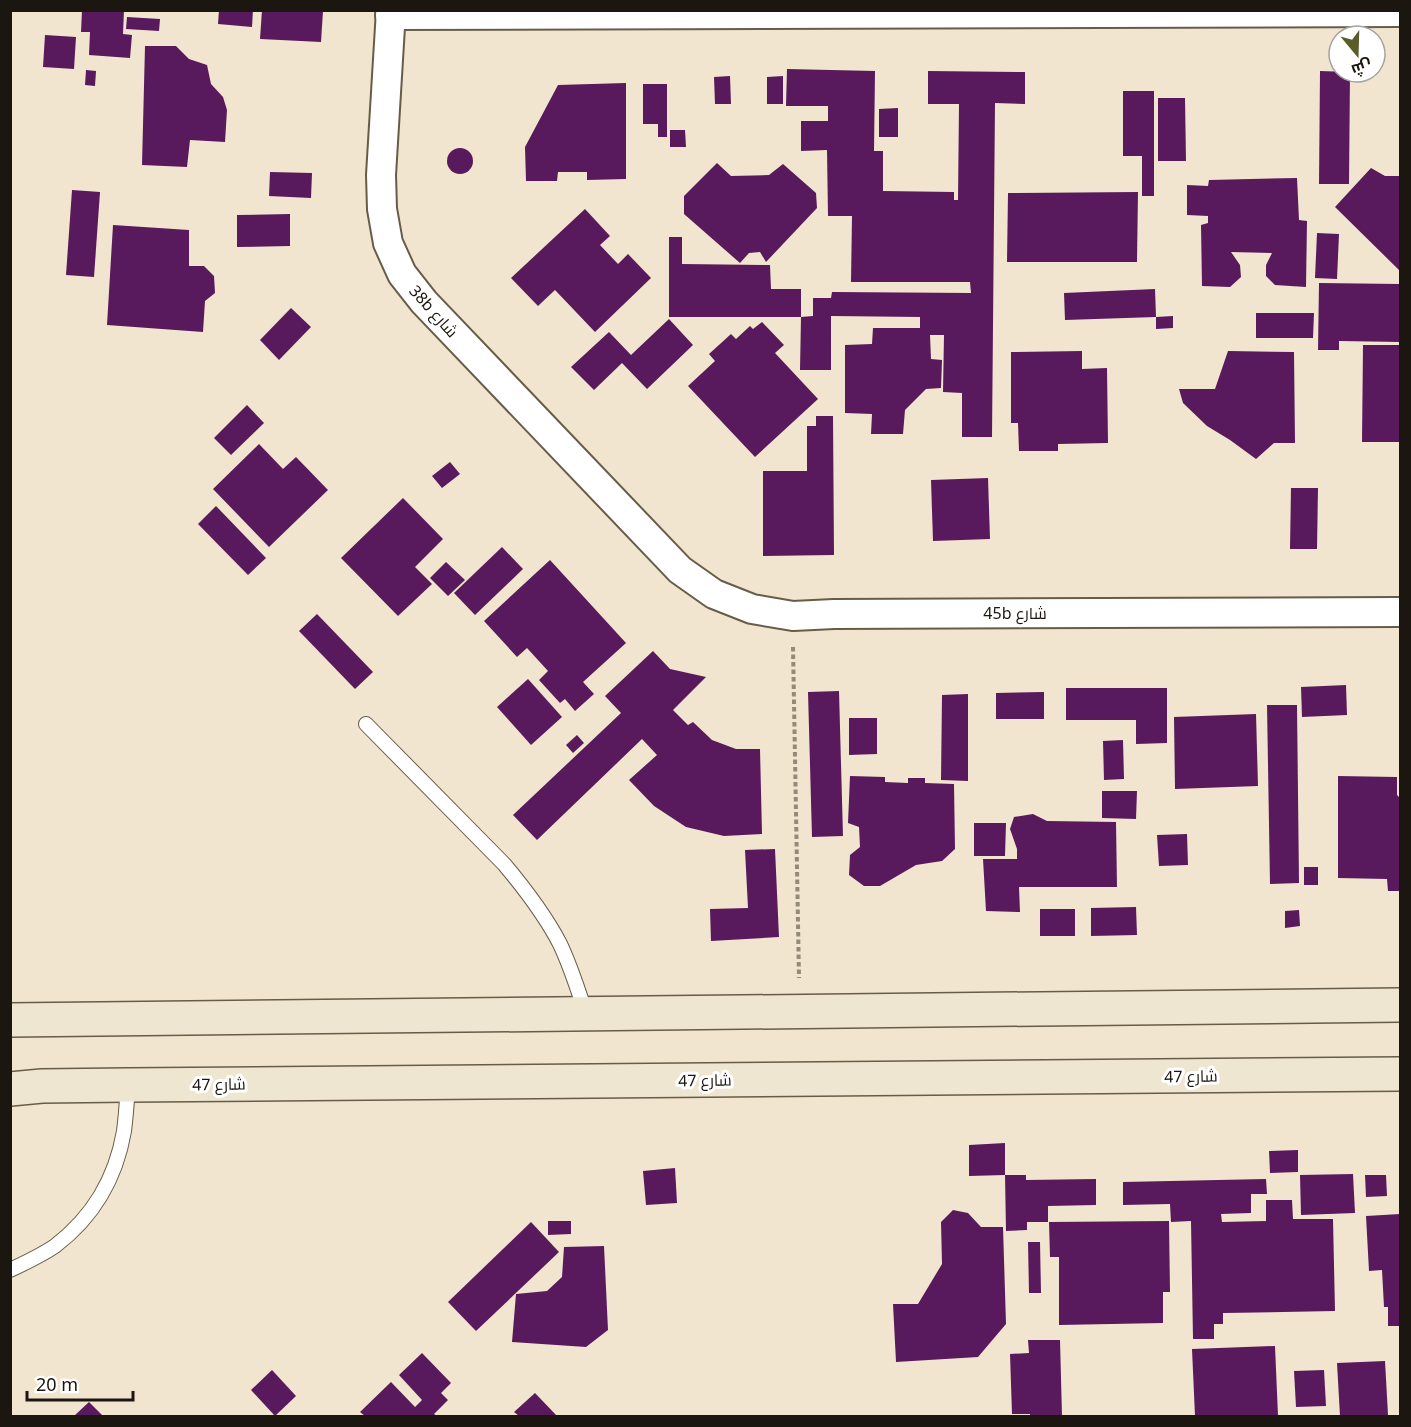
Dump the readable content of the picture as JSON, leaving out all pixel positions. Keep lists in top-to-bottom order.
{
  "streets": {
    "street": ["38b شارع", "45b شارع", "شارع 47"]
  },
  "crossings": [
    ["38b شارع", "45b شارع"]
  ],
  "scale_bar": "20 m",
  "north": "bottom"
}
